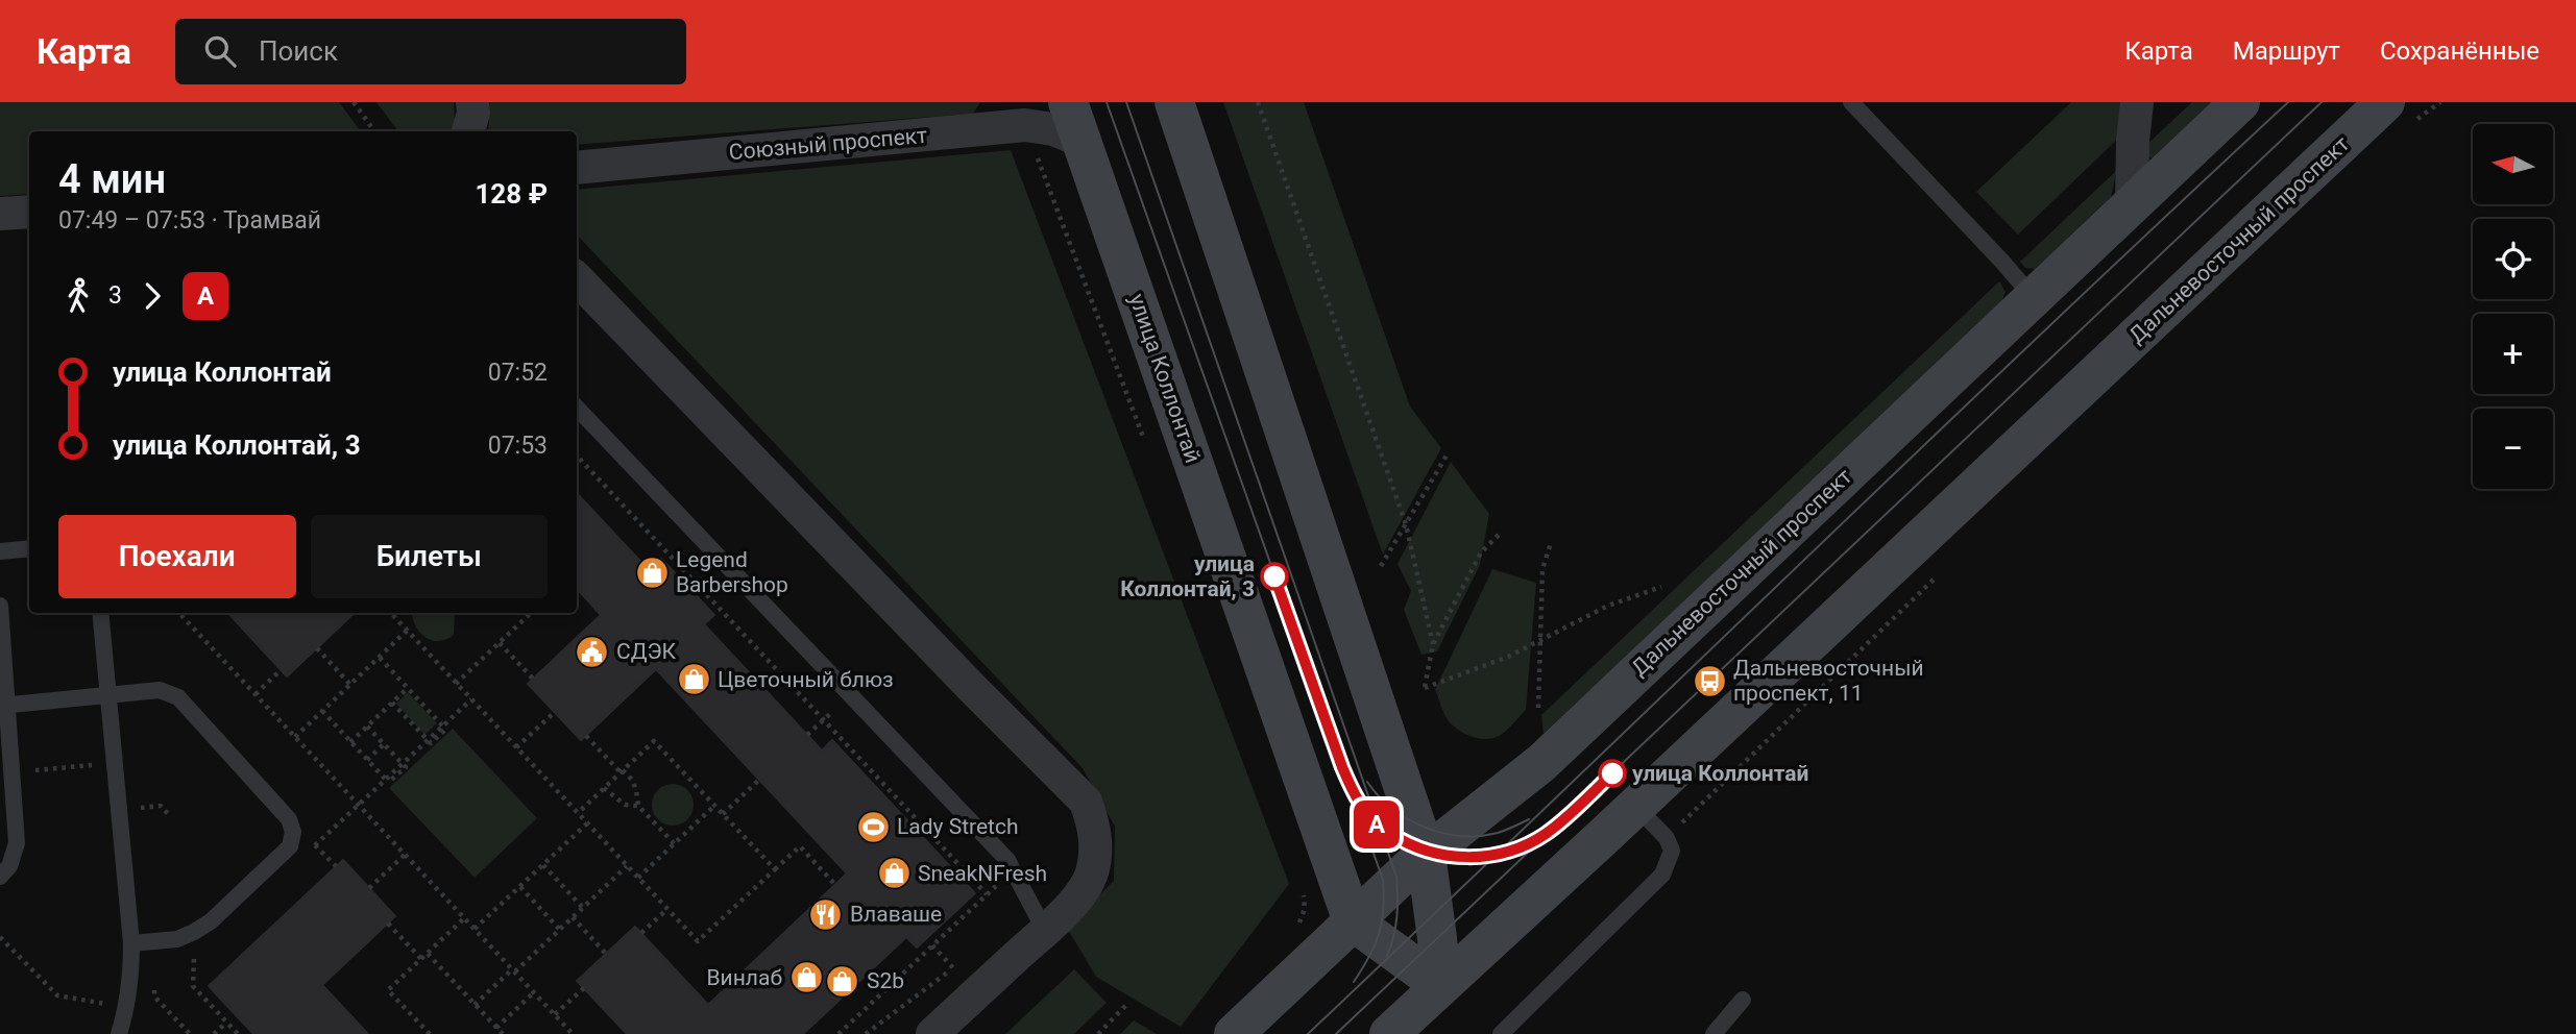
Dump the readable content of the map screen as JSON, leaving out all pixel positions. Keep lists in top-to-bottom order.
{
  "streets": {
    "main road": ["Дальневосточный проспект", "улица Коллонтай"],
    "street": ["Союзный проспект"]
  },
  "crossings": [
    ["Союзный проспект", "улица Коллонтай"],
    ["Дальневосточный проспект", "улица Коллонтай"]
  ],
  "places": {
    "shop": [
      "Legend Barbershop",
      "Цветочный блюз",
      "SneakNFresh",
      "Винлаб",
      "S2b"
    ],
    "other": ["улица Коллонтай, 3", "улица Коллонтай"],
    "public building": ["СДЭК"],
    "bus stop": ["Дальневосточный проспект, 11"],
    "sports": ["Lady Stretch"],
    "restaurant": ["Влаваше"]
  },
  "lines": ["tram line А"],
  "north": "left",
  "page": {
    "header": "Карта",
    "search": "Поиск",
    "nav": ["Карта", "Маршрут", "Сохранённые"],
    "on_map": "А",
    "map_buttons": ["+", "−"],
    "heading": ["4 мин", "07:49 – 07:53 · Трамвай", "128 ₽"],
    "legs": ["3", "А"],
    "list": [
      {
        "name": "улица Коллонтай",
        "value": "07:52"
      },
      {
        "name": "улица Коллонтай, 3",
        "value": "07:53"
      }
    ],
    "buttons": ["Поехали", "Билеты"]
  }
}
